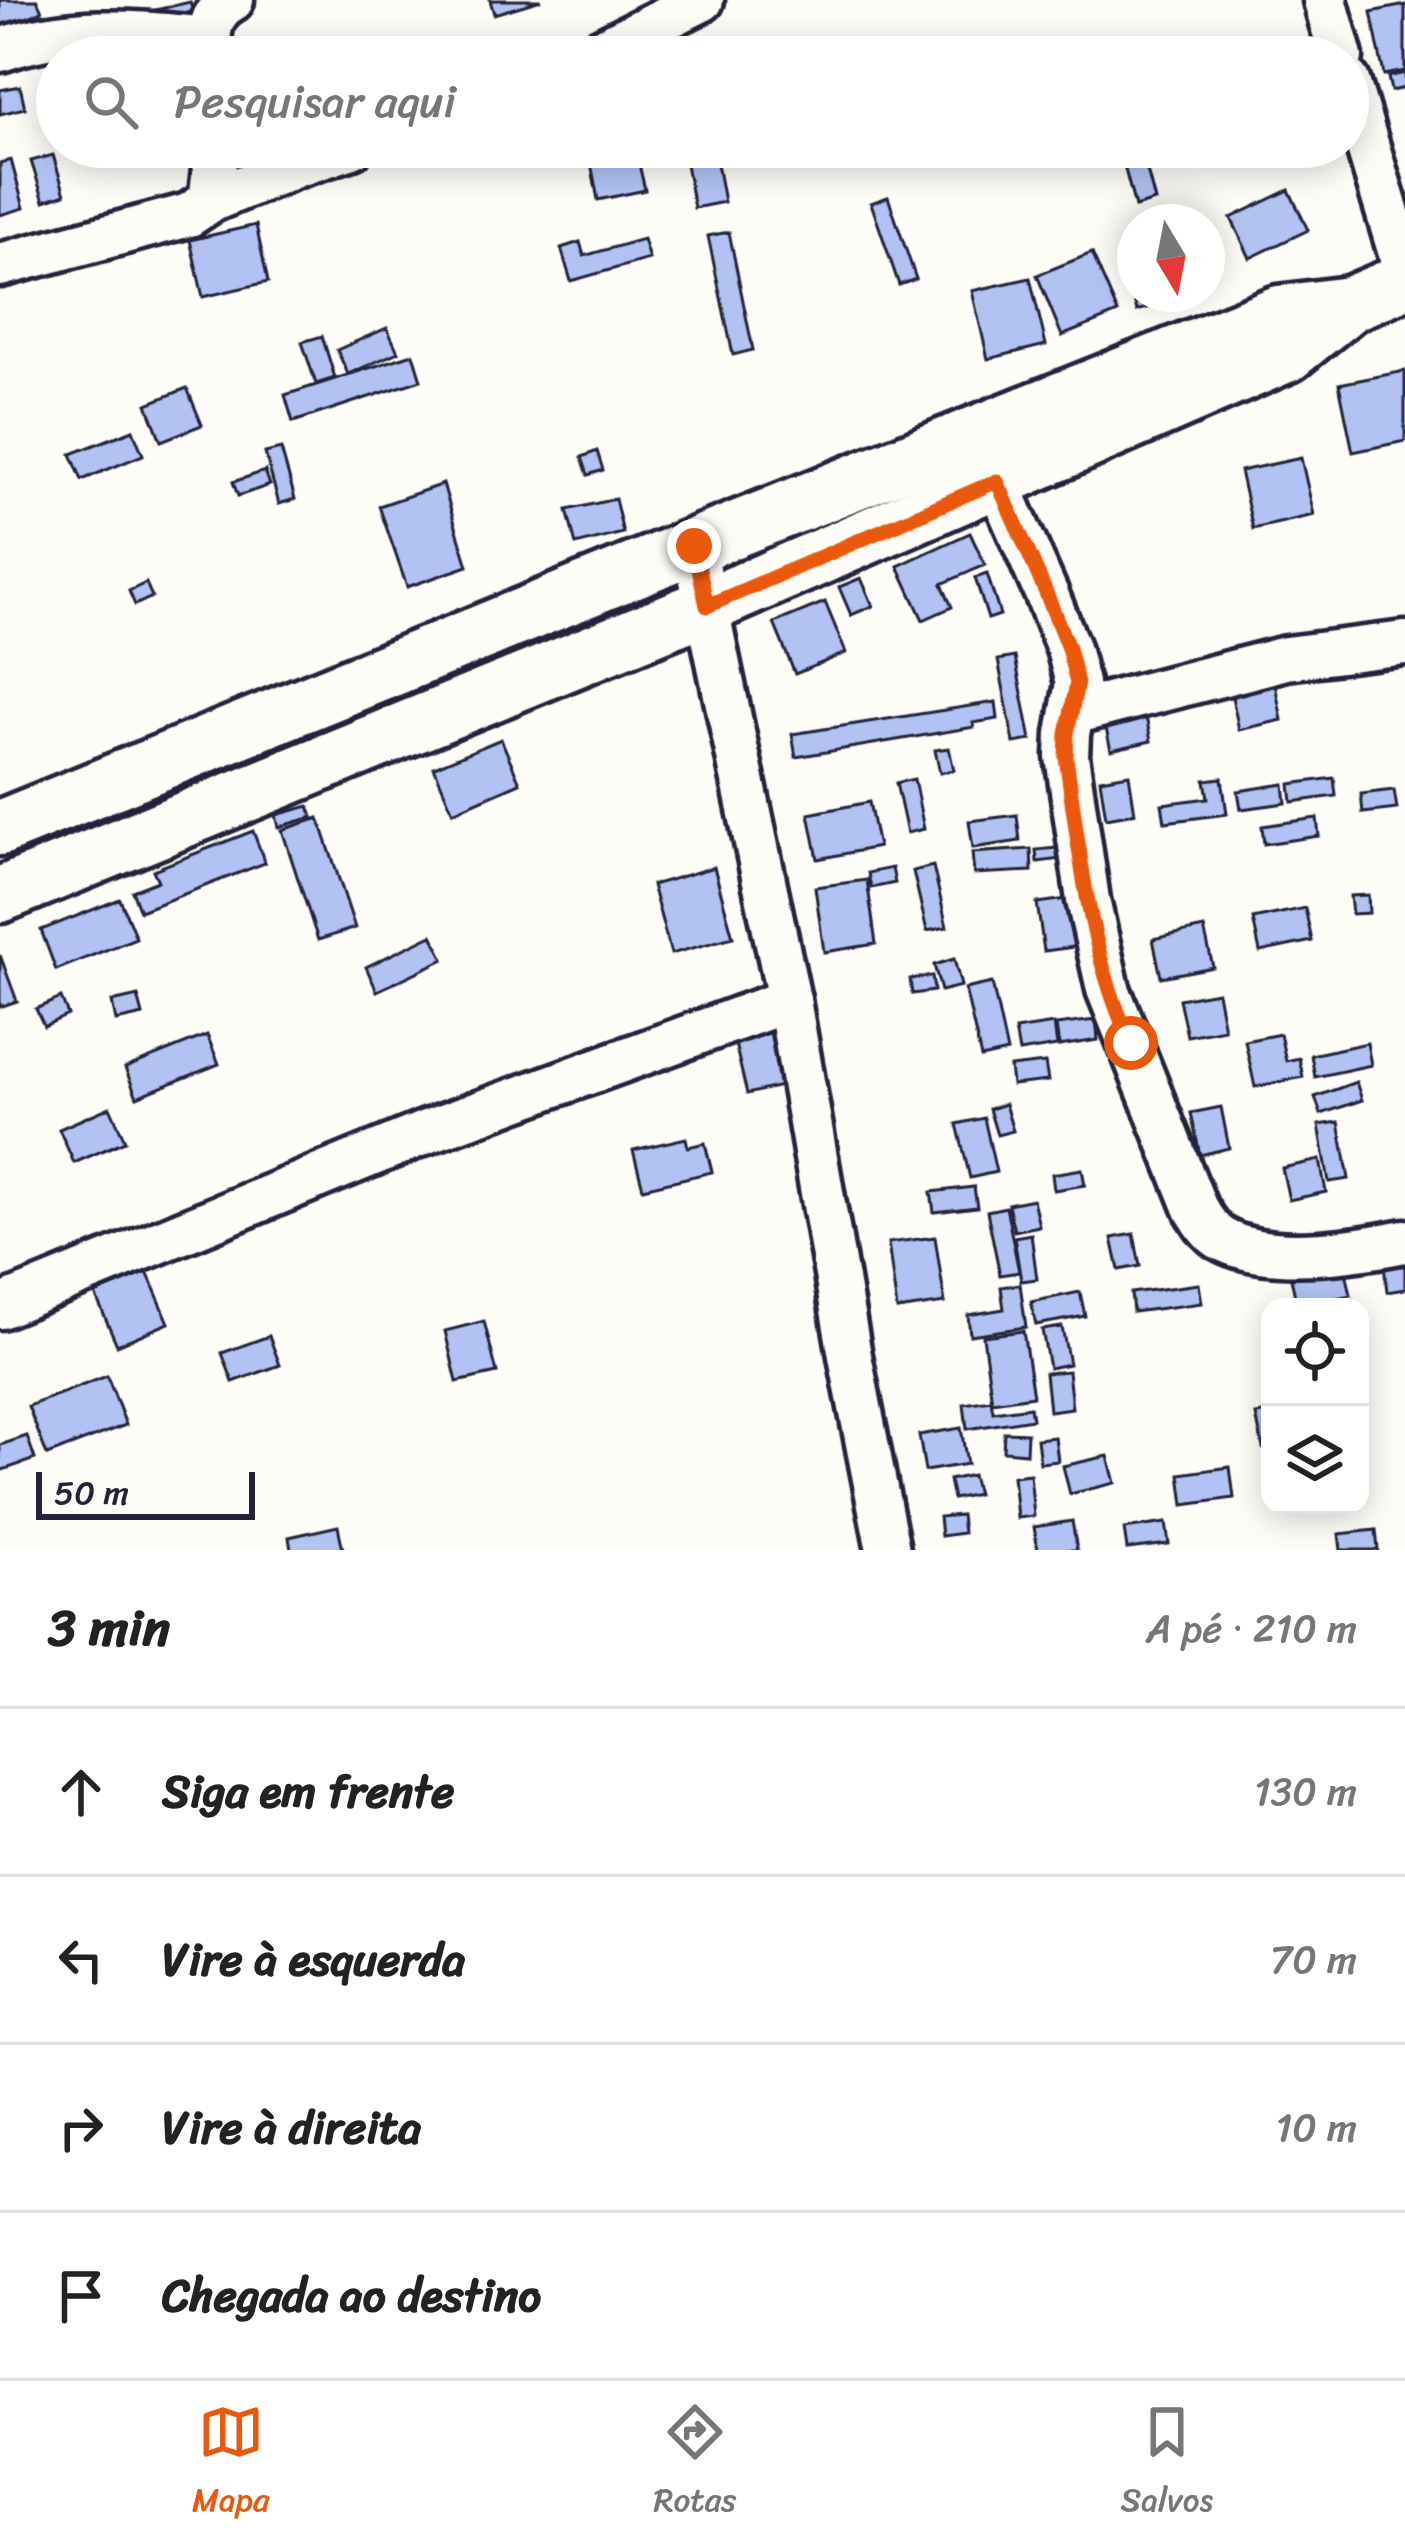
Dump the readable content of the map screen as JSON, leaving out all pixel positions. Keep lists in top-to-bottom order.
{
  "scale_bar": "50 m",
  "north": "bottom",
  "page": {
    "search": "Pesquisar aqui",
    "scale": "50 m",
    "heading": ["3 min", "A pé · 210 m"],
    "list": [
      ["Siga em frente", "130 m"],
      ["Vire à esquerda", "70 m"],
      ["Vire à direita", "10 m"],
      "Chegada ao destino"
    ],
    "nav": ["Mapa", "Rotas", "Salvos"]
  }
}
